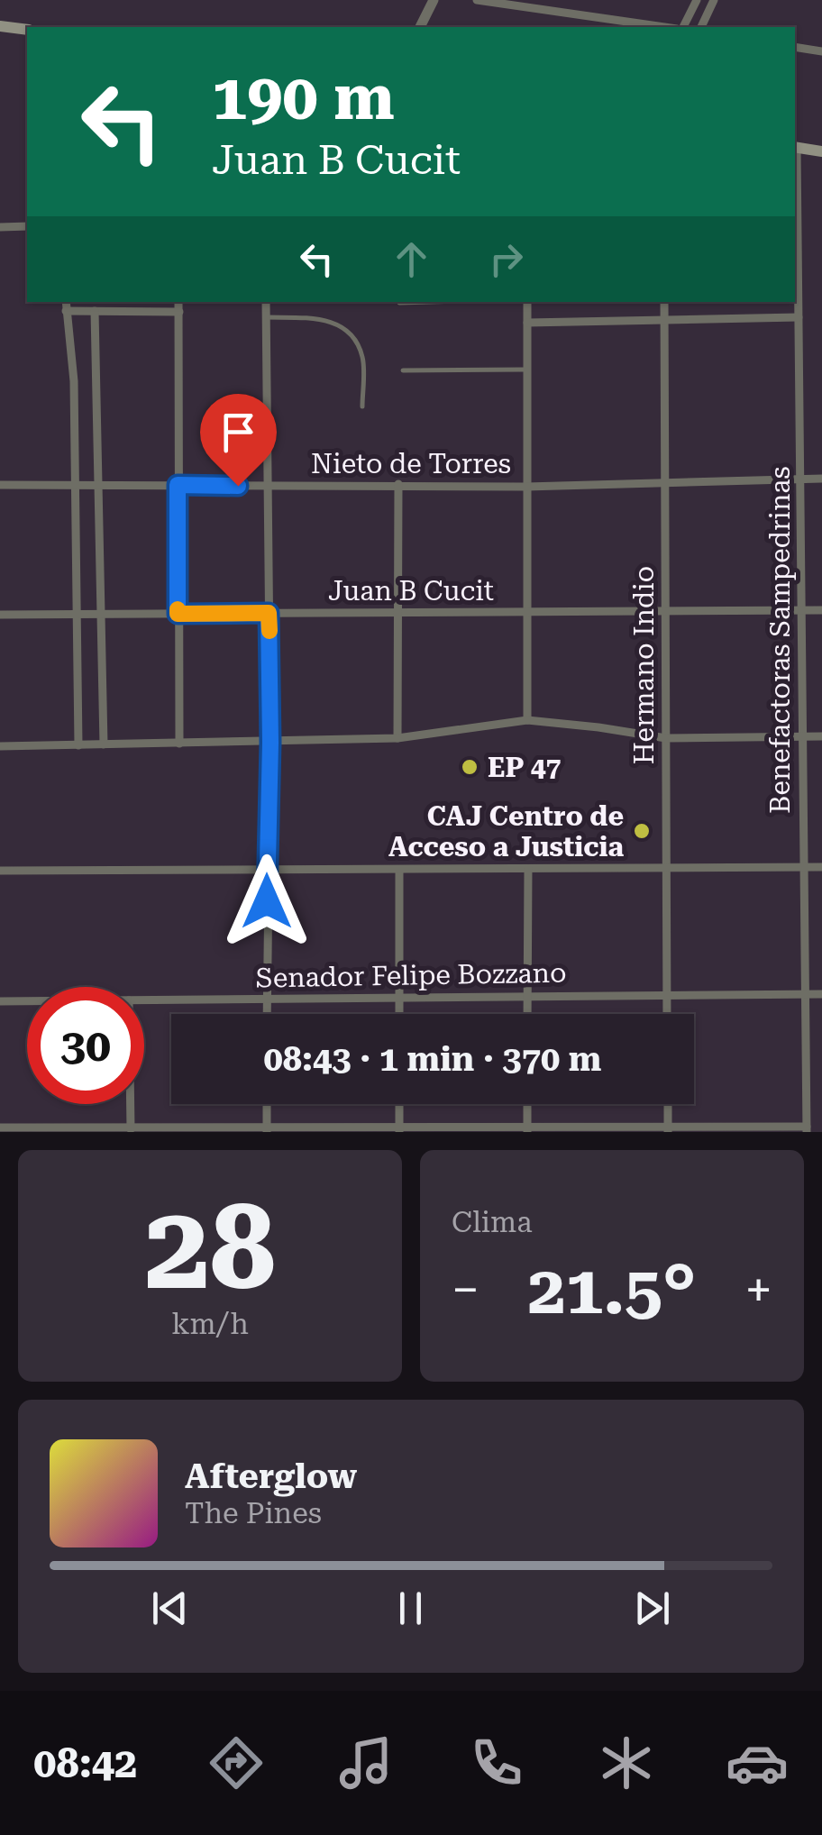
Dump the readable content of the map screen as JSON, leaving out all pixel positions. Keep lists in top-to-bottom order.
{
  "streets": {
    "street": [
      "Nieto de Torres",
      "Juan B Cucit",
      "Benefactoras Sampedrinas",
      "Hermano Indio",
      "Senador Felipe Bozzano"
    ]
  },
  "crossings": [
    ["Nieto de Torres", "Benefactoras Sampedrinas"],
    ["Nieto de Torres", "Hermano Indio"],
    ["Juan B Cucit", "Benefactoras Sampedrinas"],
    ["Juan B Cucit", "Hermano Indio"],
    ["Benefactoras Sampedrinas", "Senador Felipe Bozzano"],
    ["Hermano Indio", "Senador Felipe Bozzano"]
  ],
  "places": ["EP 47", "CAJ Centro de Acceso a Justicia"],
  "page": {
    "turn": ["190 m", "Juan B Cucit"],
    "limit": "30",
    "trip": "08:43 · 1 min · 370 m",
    "tile": [
      ["28", "km/h"],
      "Clima"
    ],
    "heat": ["−", "21.5°", "+"],
    "song": ["Afterglow", "The Pines"],
    "tabs": "08:42"
  }
}
